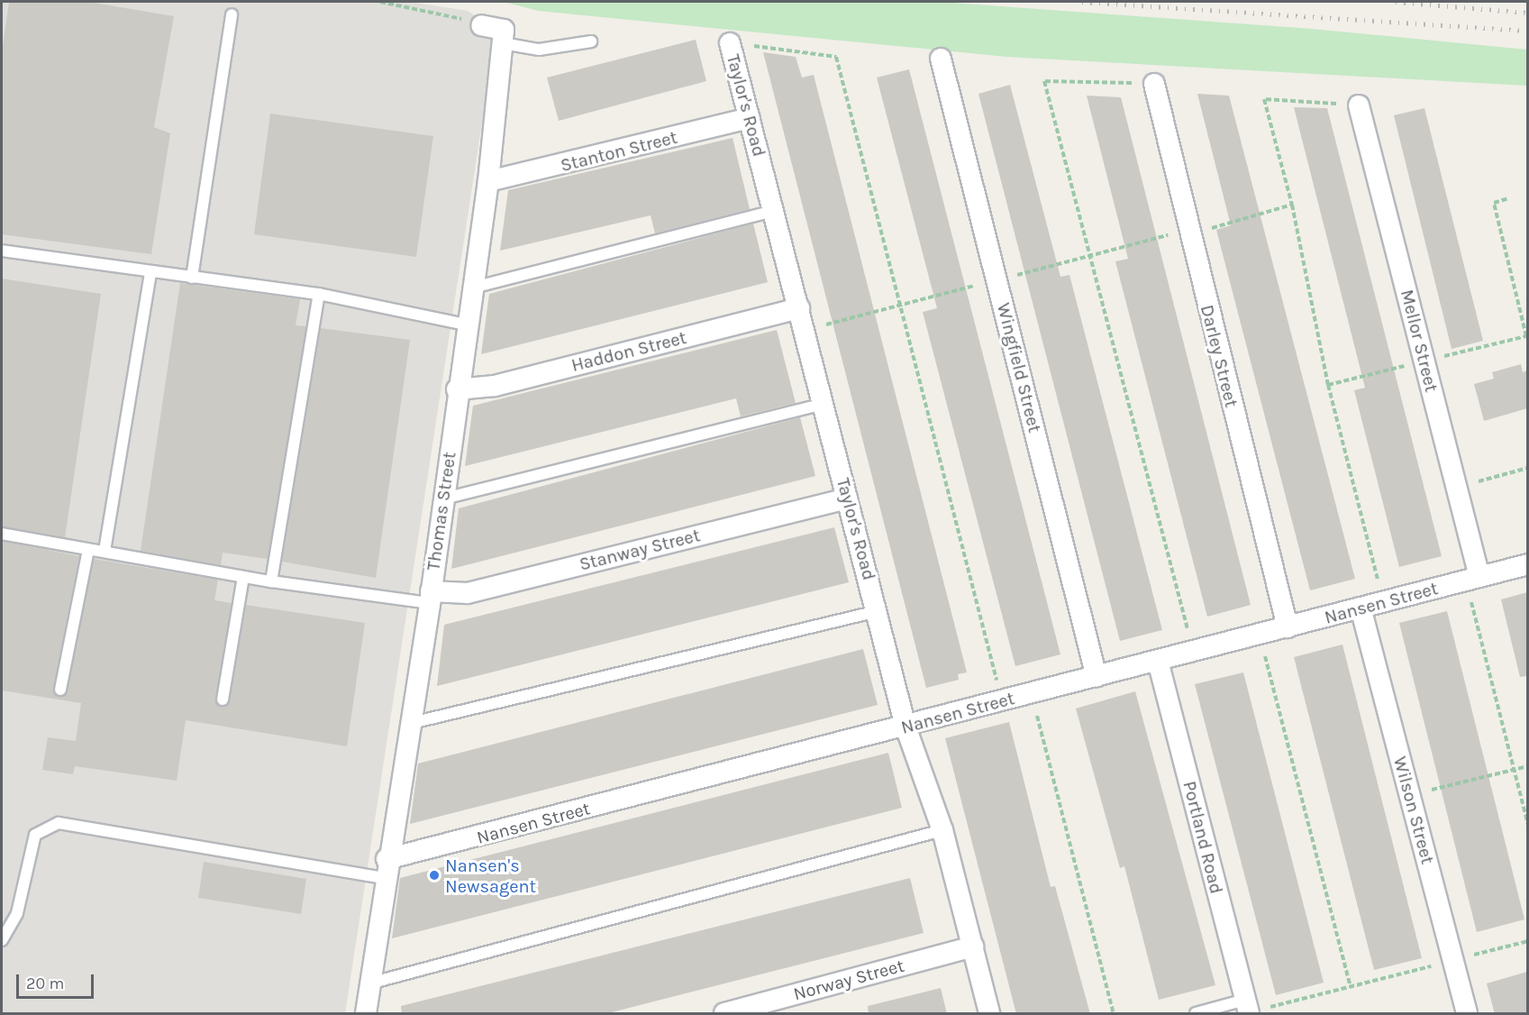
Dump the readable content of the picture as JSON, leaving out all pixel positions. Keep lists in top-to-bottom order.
{
  "streets": {
    "street": [
      "Taylor's Road",
      "Stanton Street",
      "Mellor Street",
      "Haddon Street",
      "Darley Street",
      "Wingfield Street",
      "Thomas Street",
      "Stanway Street",
      "Nansen Street",
      "Wilson Street",
      "Portland Road",
      "Norway Street"
    ]
  },
  "crossings": [
    ["Taylor's Road", "Stanton Street"],
    ["Taylor's Road", "Haddon Street"],
    ["Taylor's Road", "Stanway Street"],
    ["Taylor's Road", "Nansen Street"],
    ["Taylor's Road", "Norway Street"],
    ["Stanton Street", "Thomas Street"],
    ["Mellor Street", "Nansen Street"],
    ["Haddon Street", "Thomas Street"],
    ["Darley Street", "Nansen Street"],
    ["Wingfield Street", "Nansen Street"],
    ["Thomas Street", "Stanway Street"],
    ["Thomas Street", "Nansen Street"],
    ["Nansen Street", "Wilson Street"],
    ["Nansen Street", "Portland Road"]
  ],
  "places": ["Nansen's Newsagent"],
  "scale_bar": "20 m"
}
